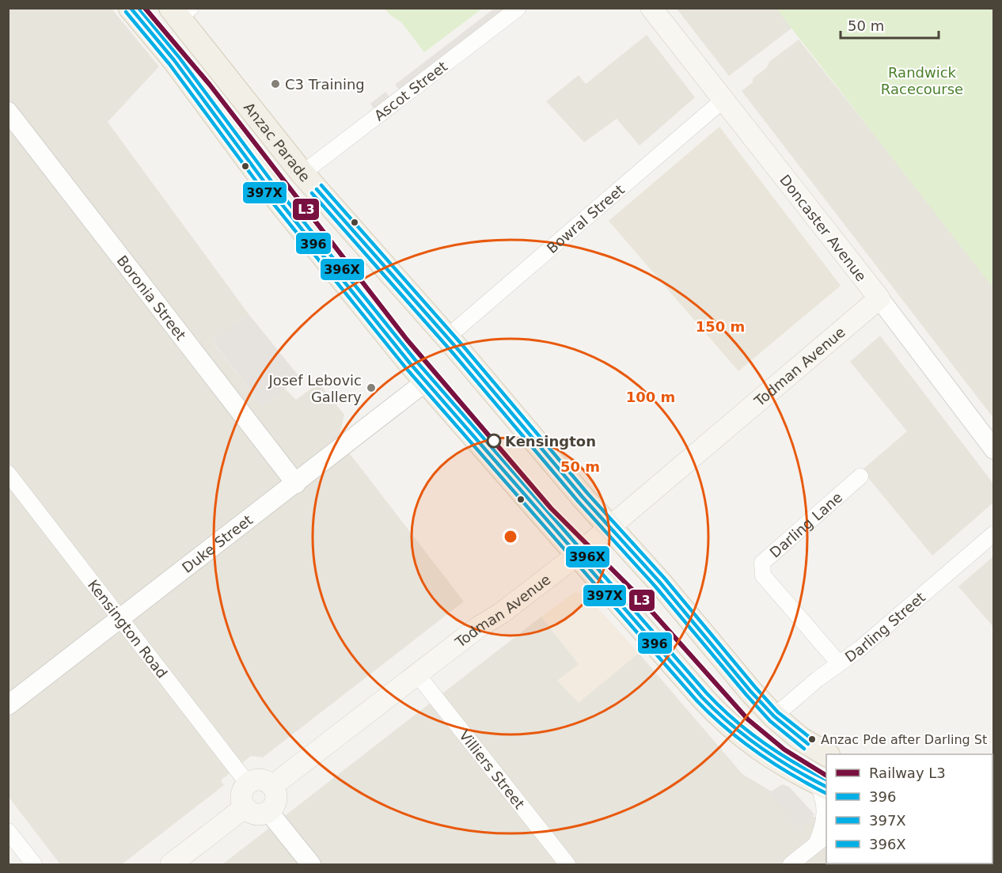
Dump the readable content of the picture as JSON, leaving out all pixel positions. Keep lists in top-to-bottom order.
{
  "streets": {
    "main road": ["Anzac Parade", "Doncaster Avenue", "Todman Avenue"],
    "street": [
      "Ascot Street",
      "Bowral Street",
      "Boronia Street",
      "Darling Lane",
      "Duke Street",
      "Darling Street",
      "Kensington Road",
      "Villiers Street"
    ]
  },
  "crossings": [
    ["Ascot Street", "Anzac Parade"],
    ["Anzac Parade", "Bowral Street"],
    ["Anzac Parade", "Todman Avenue"],
    ["Anzac Parade", "Darling Street"],
    ["Bowral Street", "Doncaster Avenue"],
    ["Doncaster Avenue", "Todman Avenue"],
    ["Boronia Street", "Duke Street"],
    ["Todman Avenue", "Kensington Road"],
    ["Todman Avenue", "Villiers Street"],
    ["Darling Lane", "Darling Street"],
    ["Duke Street", "Kensington Road"]
  ],
  "parks": ["Randwick Racecourse"],
  "places": [
    "C3 Training",
    "Josef Lebovic Gallery",
    "Kensington",
    "Anzac Pde after Darling St"
  ],
  "lines": [
    "rail line L3",
    "transit line 396",
    "transit line 396X",
    "transit line 397X"
  ],
  "legend": [
    "Railway L3",
    "396",
    "397X",
    "396X"
  ],
  "scale_bar": "50 m",
  "rings": ["150 m", "100 m", "50 m"]
}
